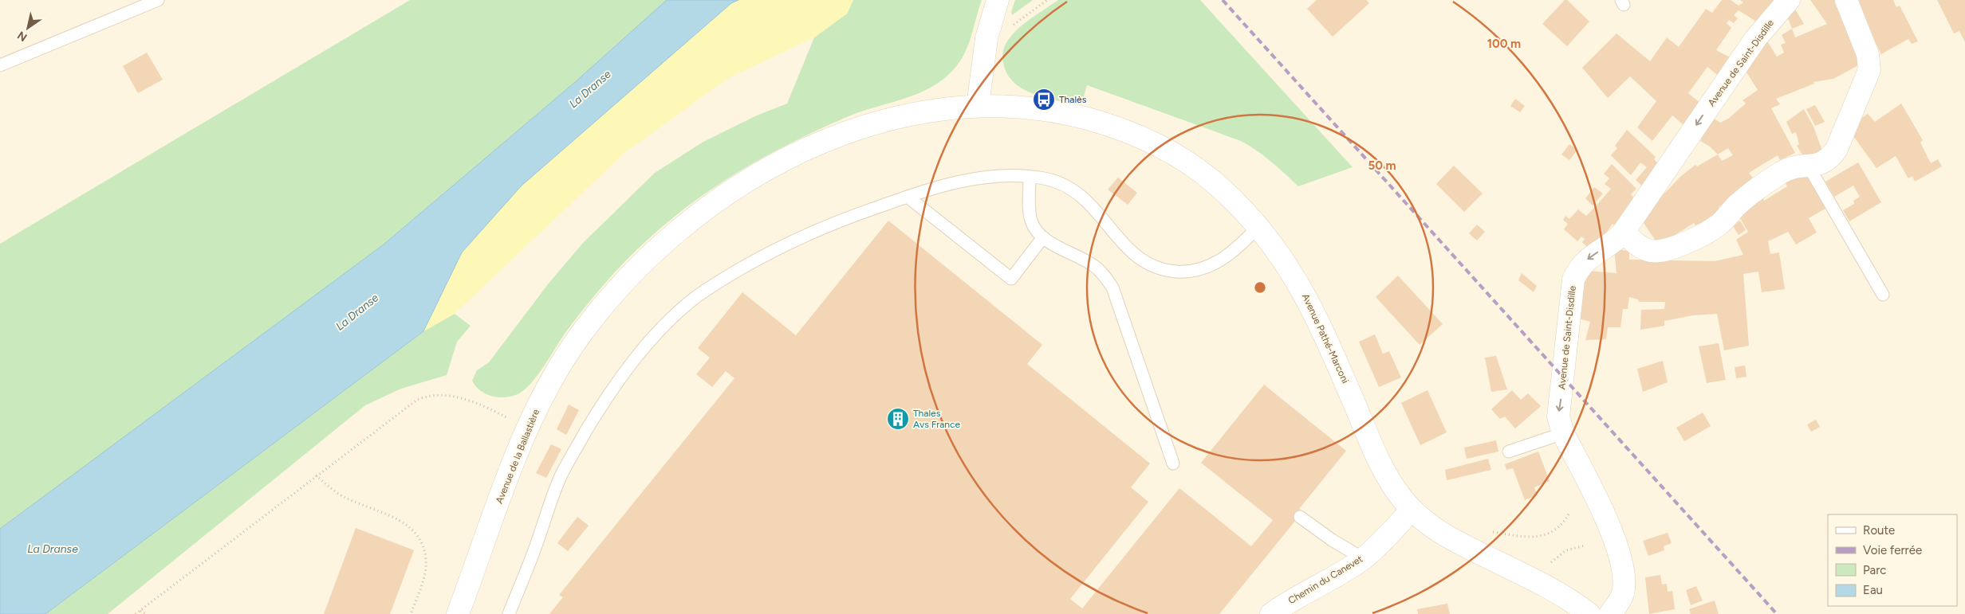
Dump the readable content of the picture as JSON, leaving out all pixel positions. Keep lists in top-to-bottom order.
{
  "streets": {
    "street": [
      "Avenue de Saint-Disdille",
      "Avenue Pathé-Marconi",
      "Avenue de la Ballastière",
      "Chemin du Canevet"
    ]
  },
  "crossings": [
    ["Avenue Pathé-Marconi", "Avenue de la Ballastière"],
    ["Avenue Pathé-Marconi", "Chemin du Canevet"]
  ],
  "one_way": ["Avenue de Saint-Disdille"],
  "water": ["La Dranse"],
  "places": {
    "bus stop": ["Thalès"],
    "building": ["Thales Avs France"]
  },
  "legend": [
    "Route",
    "Voie ferrée",
    "Parc",
    "Eau"
  ],
  "north": "bottom left",
  "rings": ["100 m", "50 m"]
}
